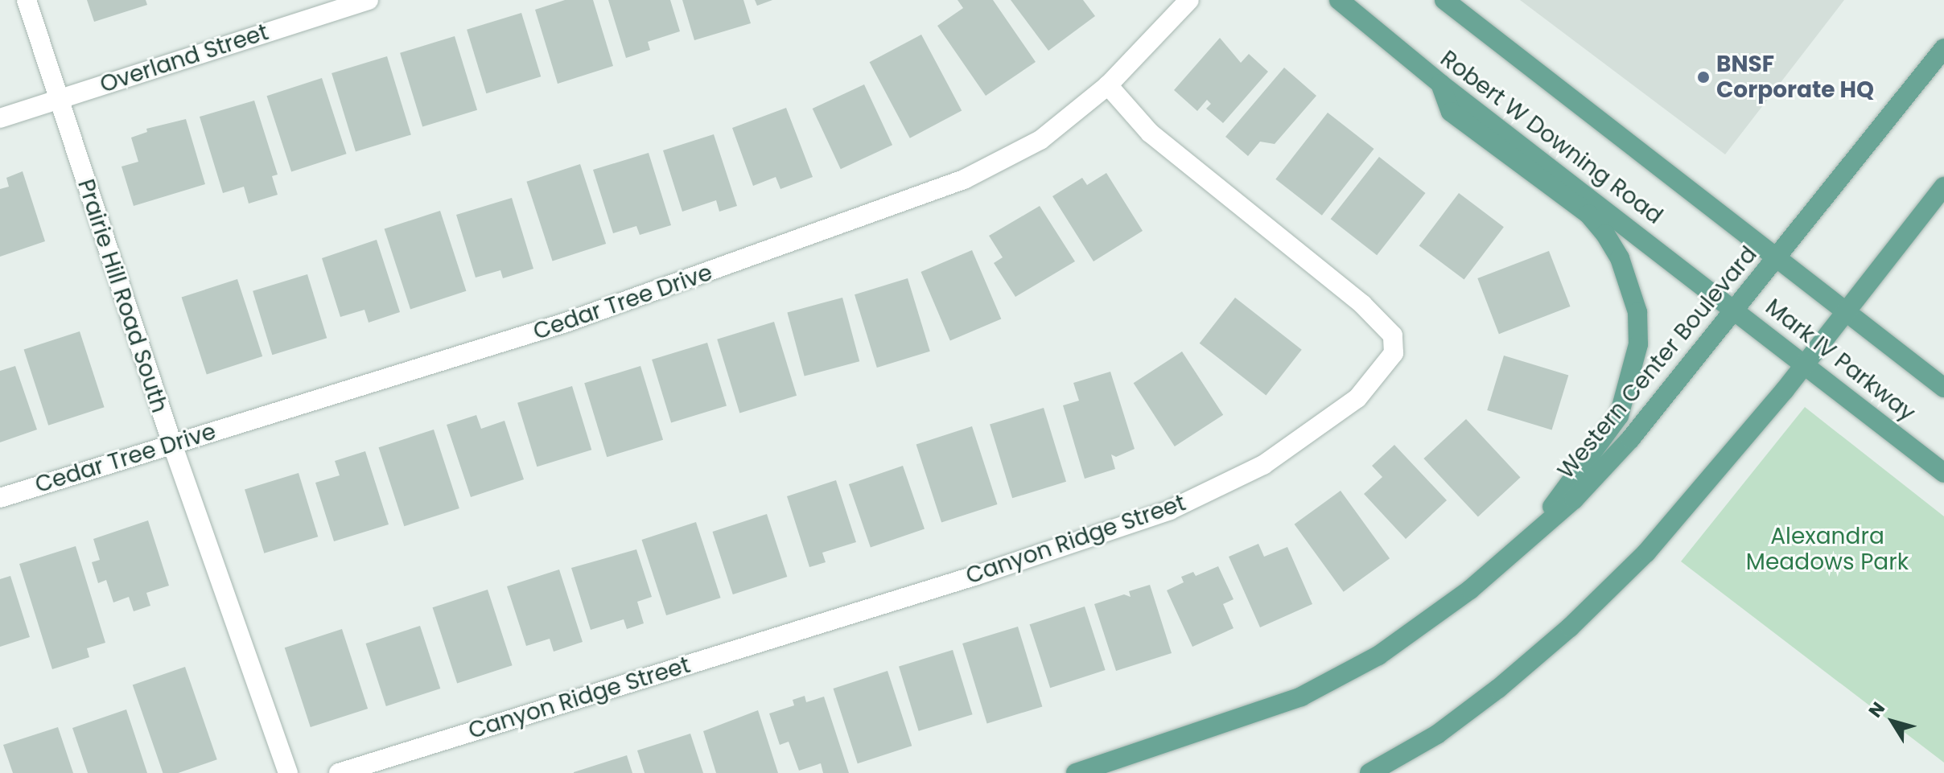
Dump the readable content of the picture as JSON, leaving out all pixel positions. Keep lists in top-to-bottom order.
{
  "streets": {
    "main road": ["Robert W Downing Road", "Mark IV Parkway", "Western Center Boulevard"],
    "street": [
      "Overland Street",
      "Prairie Hill Road South",
      "Cedar Tree Drive",
      "Canyon Ridge Street"
    ]
  },
  "crossings": [
    ["Overland Street", "Prairie Hill Road South"],
    ["Robert W Downing Road", "Mark IV Parkway"],
    ["Robert W Downing Road", "Western Center Boulevard"],
    ["Prairie Hill Road South", "Cedar Tree Drive"],
    ["Cedar Tree Drive", "Canyon Ridge Street"],
    ["Mark IV Parkway", "Western Center Boulevard"]
  ],
  "parks": ["Alexandra Meadows Park"],
  "places": ["BNSF Corporate HQ"],
  "north": "top left"
}
